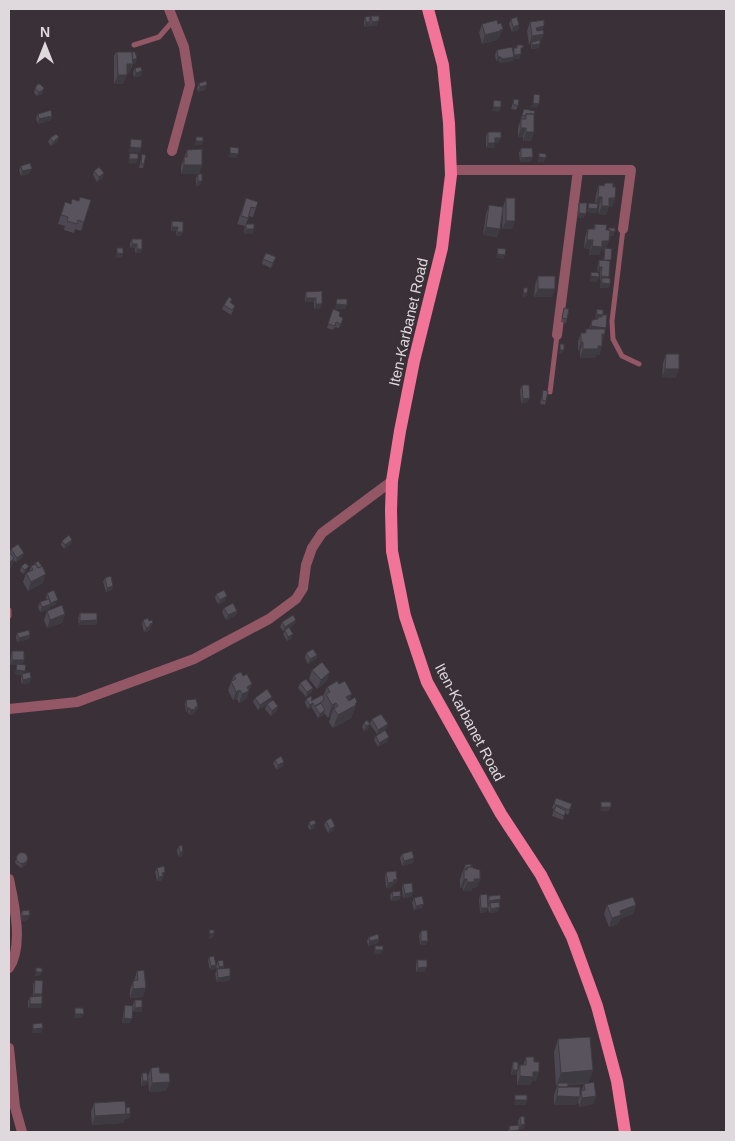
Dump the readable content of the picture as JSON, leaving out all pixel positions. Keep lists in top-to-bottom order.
{
  "streets": {
    "main road": ["Iten-Karbanet Road"]
  },
  "north": "top"
}
